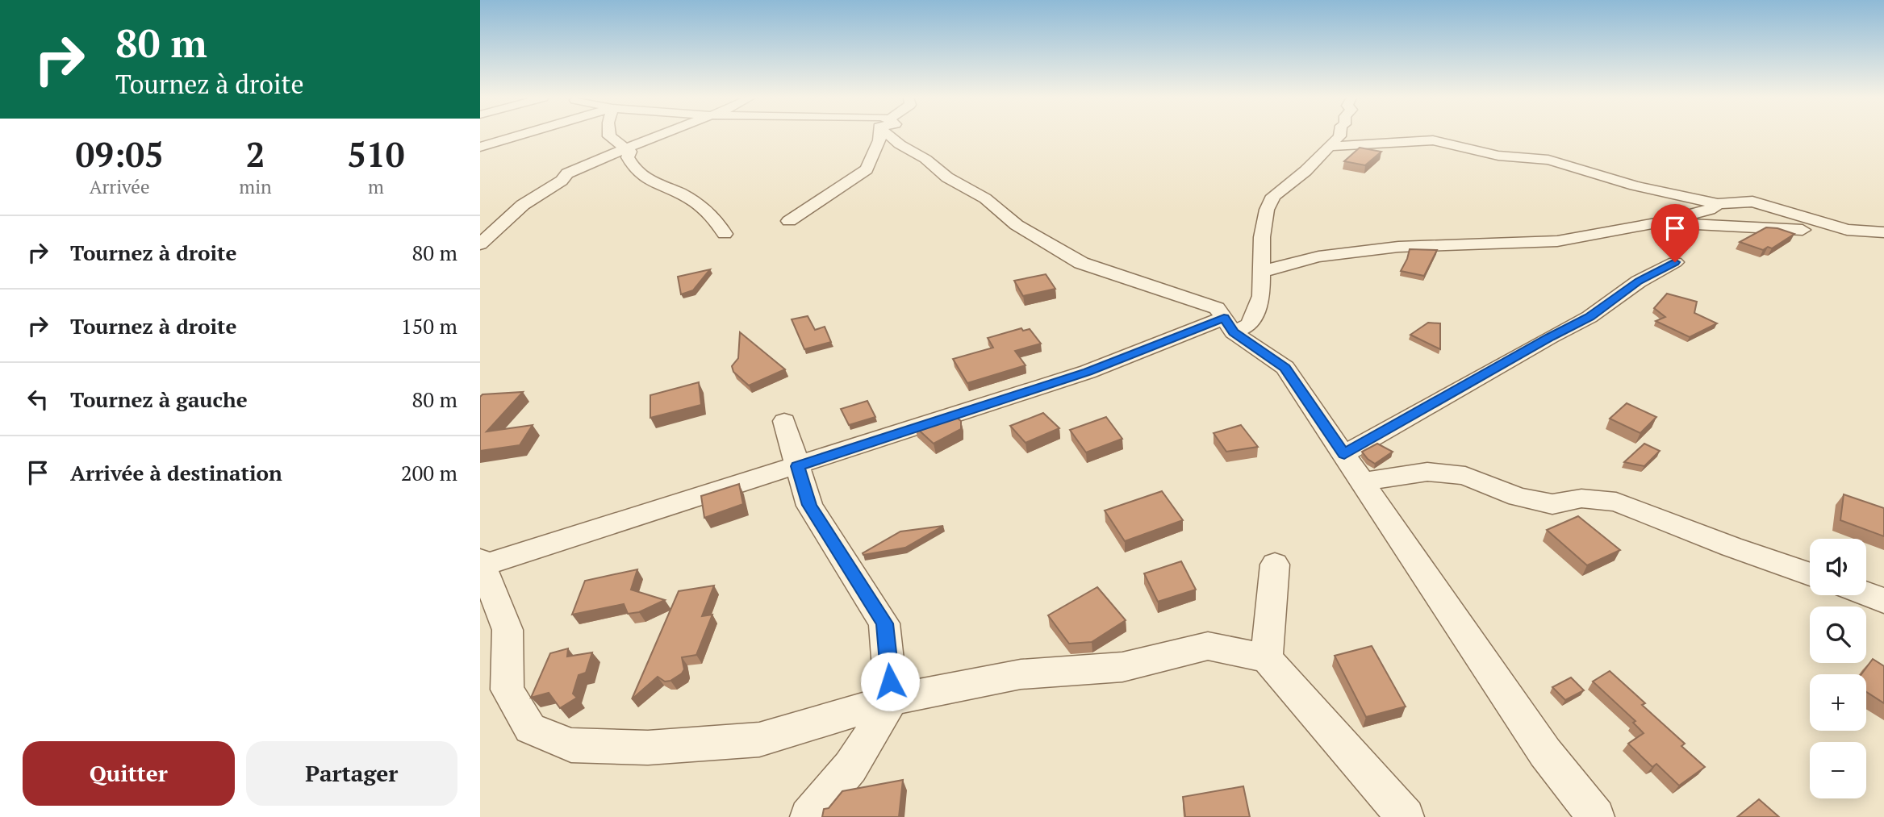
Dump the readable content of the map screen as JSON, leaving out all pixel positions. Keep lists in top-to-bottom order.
{
  "page": {
    "turn": ["80 m", "Tournez à droite"],
    "eta": [
      "09:05",
      "Arrivée",
      "2",
      "min",
      "510",
      "m"
    ],
    "list": [
      {
        "name": "Tournez à droite",
        "value": "80 m"
      },
      {
        "name": "Tournez à droite",
        "value": "150 m"
      },
      {
        "name": "Tournez à gauche",
        "value": "80 m"
      },
      {
        "name": "Arrivée à destination",
        "value": "200 m"
      }
    ],
    "map_buttons": ["+", "−"],
    "buttons": ["Quitter", "Partager"]
  }
}
